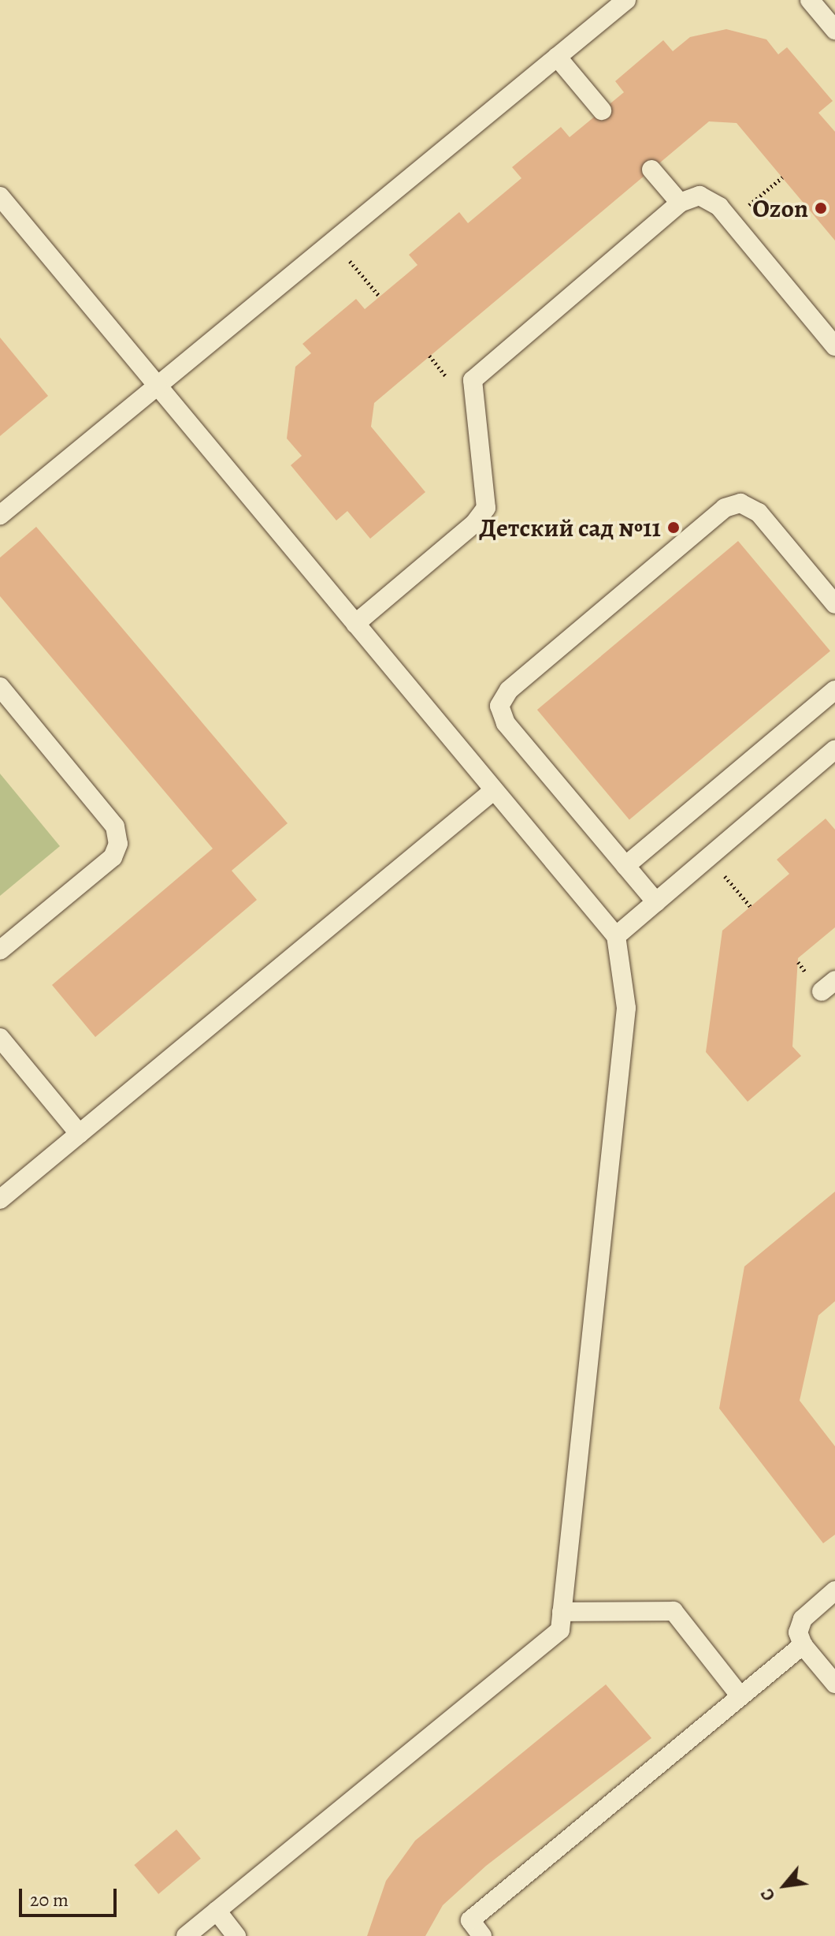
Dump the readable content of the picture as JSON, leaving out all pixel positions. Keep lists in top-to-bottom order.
{
  "places": ["Ozon", "Детский сад №11"],
  "scale_bar": "20 m",
  "north": "bottom left"
}
